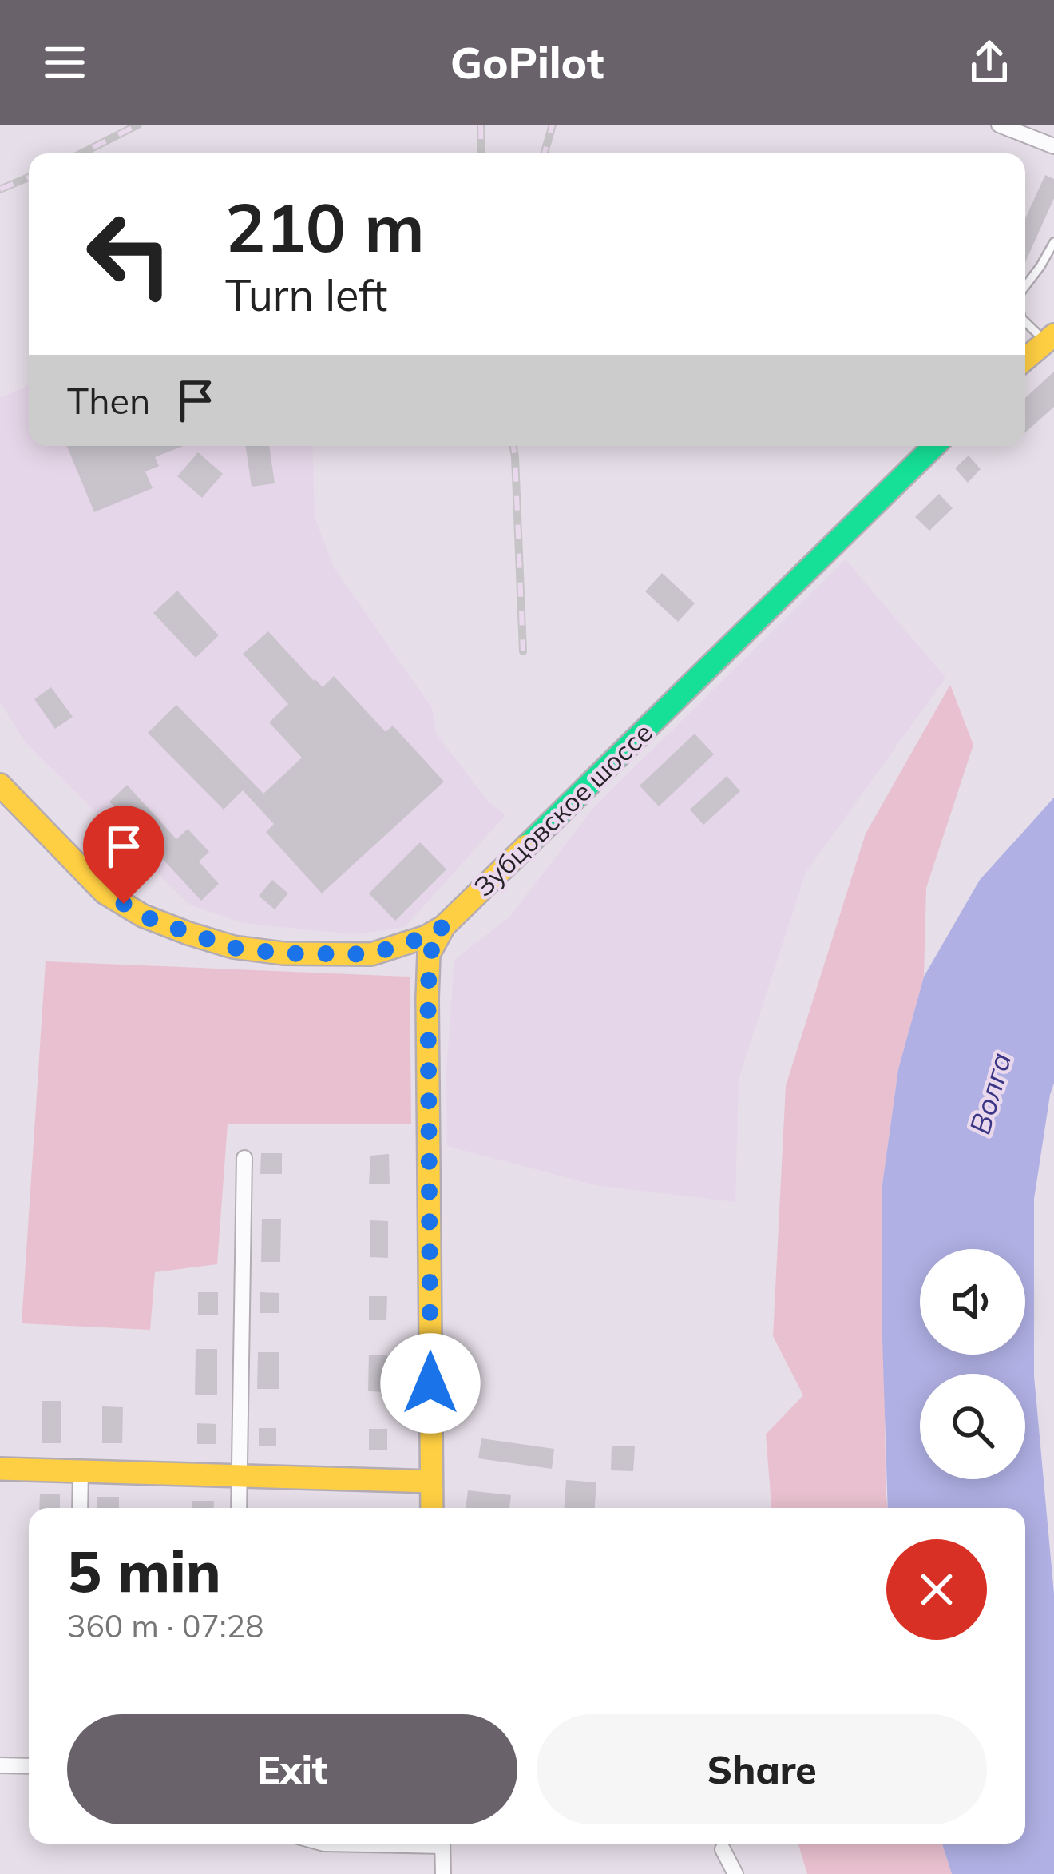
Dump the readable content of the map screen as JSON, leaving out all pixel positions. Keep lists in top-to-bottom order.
{
  "streets": {
    "main road": ["Зубцовское шоссе"]
  },
  "water": ["Волга"],
  "page": {
    "header": "GoPilot",
    "turn": ["210 m", "Turn left"],
    "then": "Then",
    "heading": ["5 min", "360 m · 07:28"],
    "buttons": ["Exit", "Share"]
  }
}
